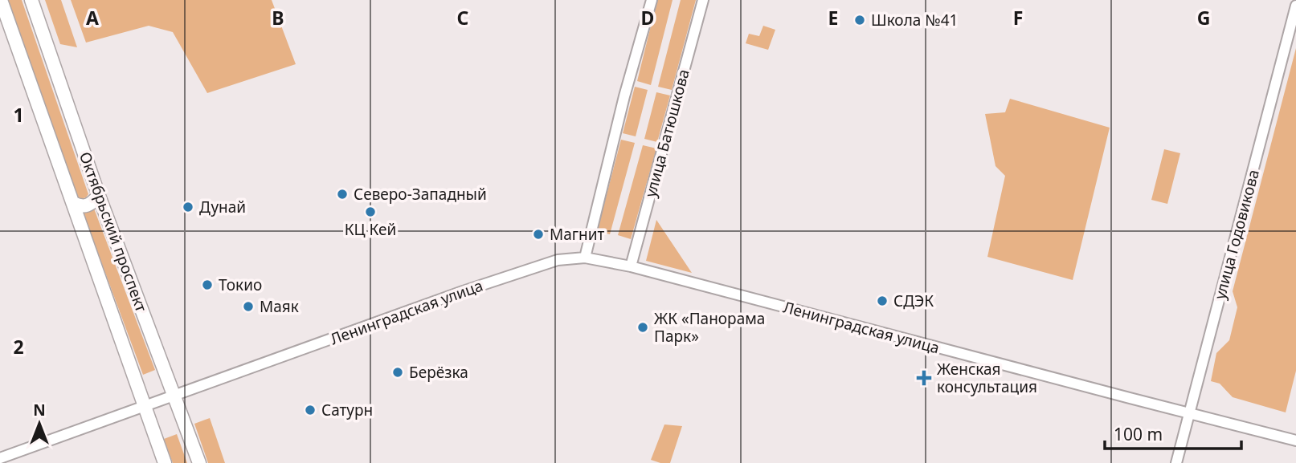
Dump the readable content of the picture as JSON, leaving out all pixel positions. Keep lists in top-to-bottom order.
{
  "streets": {
    "main road": ["Октябрьский проспект"],
    "street": ["улица Батюшкова", "улица Годовикова", "Ленинградская улица"]
  },
  "crossings": [
    ["улица Батюшкова", "Ленинградская улица"],
    ["Октябрьский проспект", "Ленинградская улица"],
    ["улица Годовикова", "Ленинградская улица"]
  ],
  "places": {
    "other": [
      "Школа №41",
      "Северо-Западный",
      "Дунай",
      "КЦ Кей",
      "Магнит",
      "Токио",
      "СДЭК",
      "Маяк",
      "ЖК «Панорама Парк»",
      "Берёзка",
      "Сатурн"
    ],
    "health": ["Женская консультация"]
  },
  "scale_bar": "100 m",
  "north": "top",
  "grid": {
    "columns": [
      "A",
      "B",
      "C",
      "D",
      "E",
      "F",
      "G"
    ],
    "rows": ["1", "2"]
  }
}
